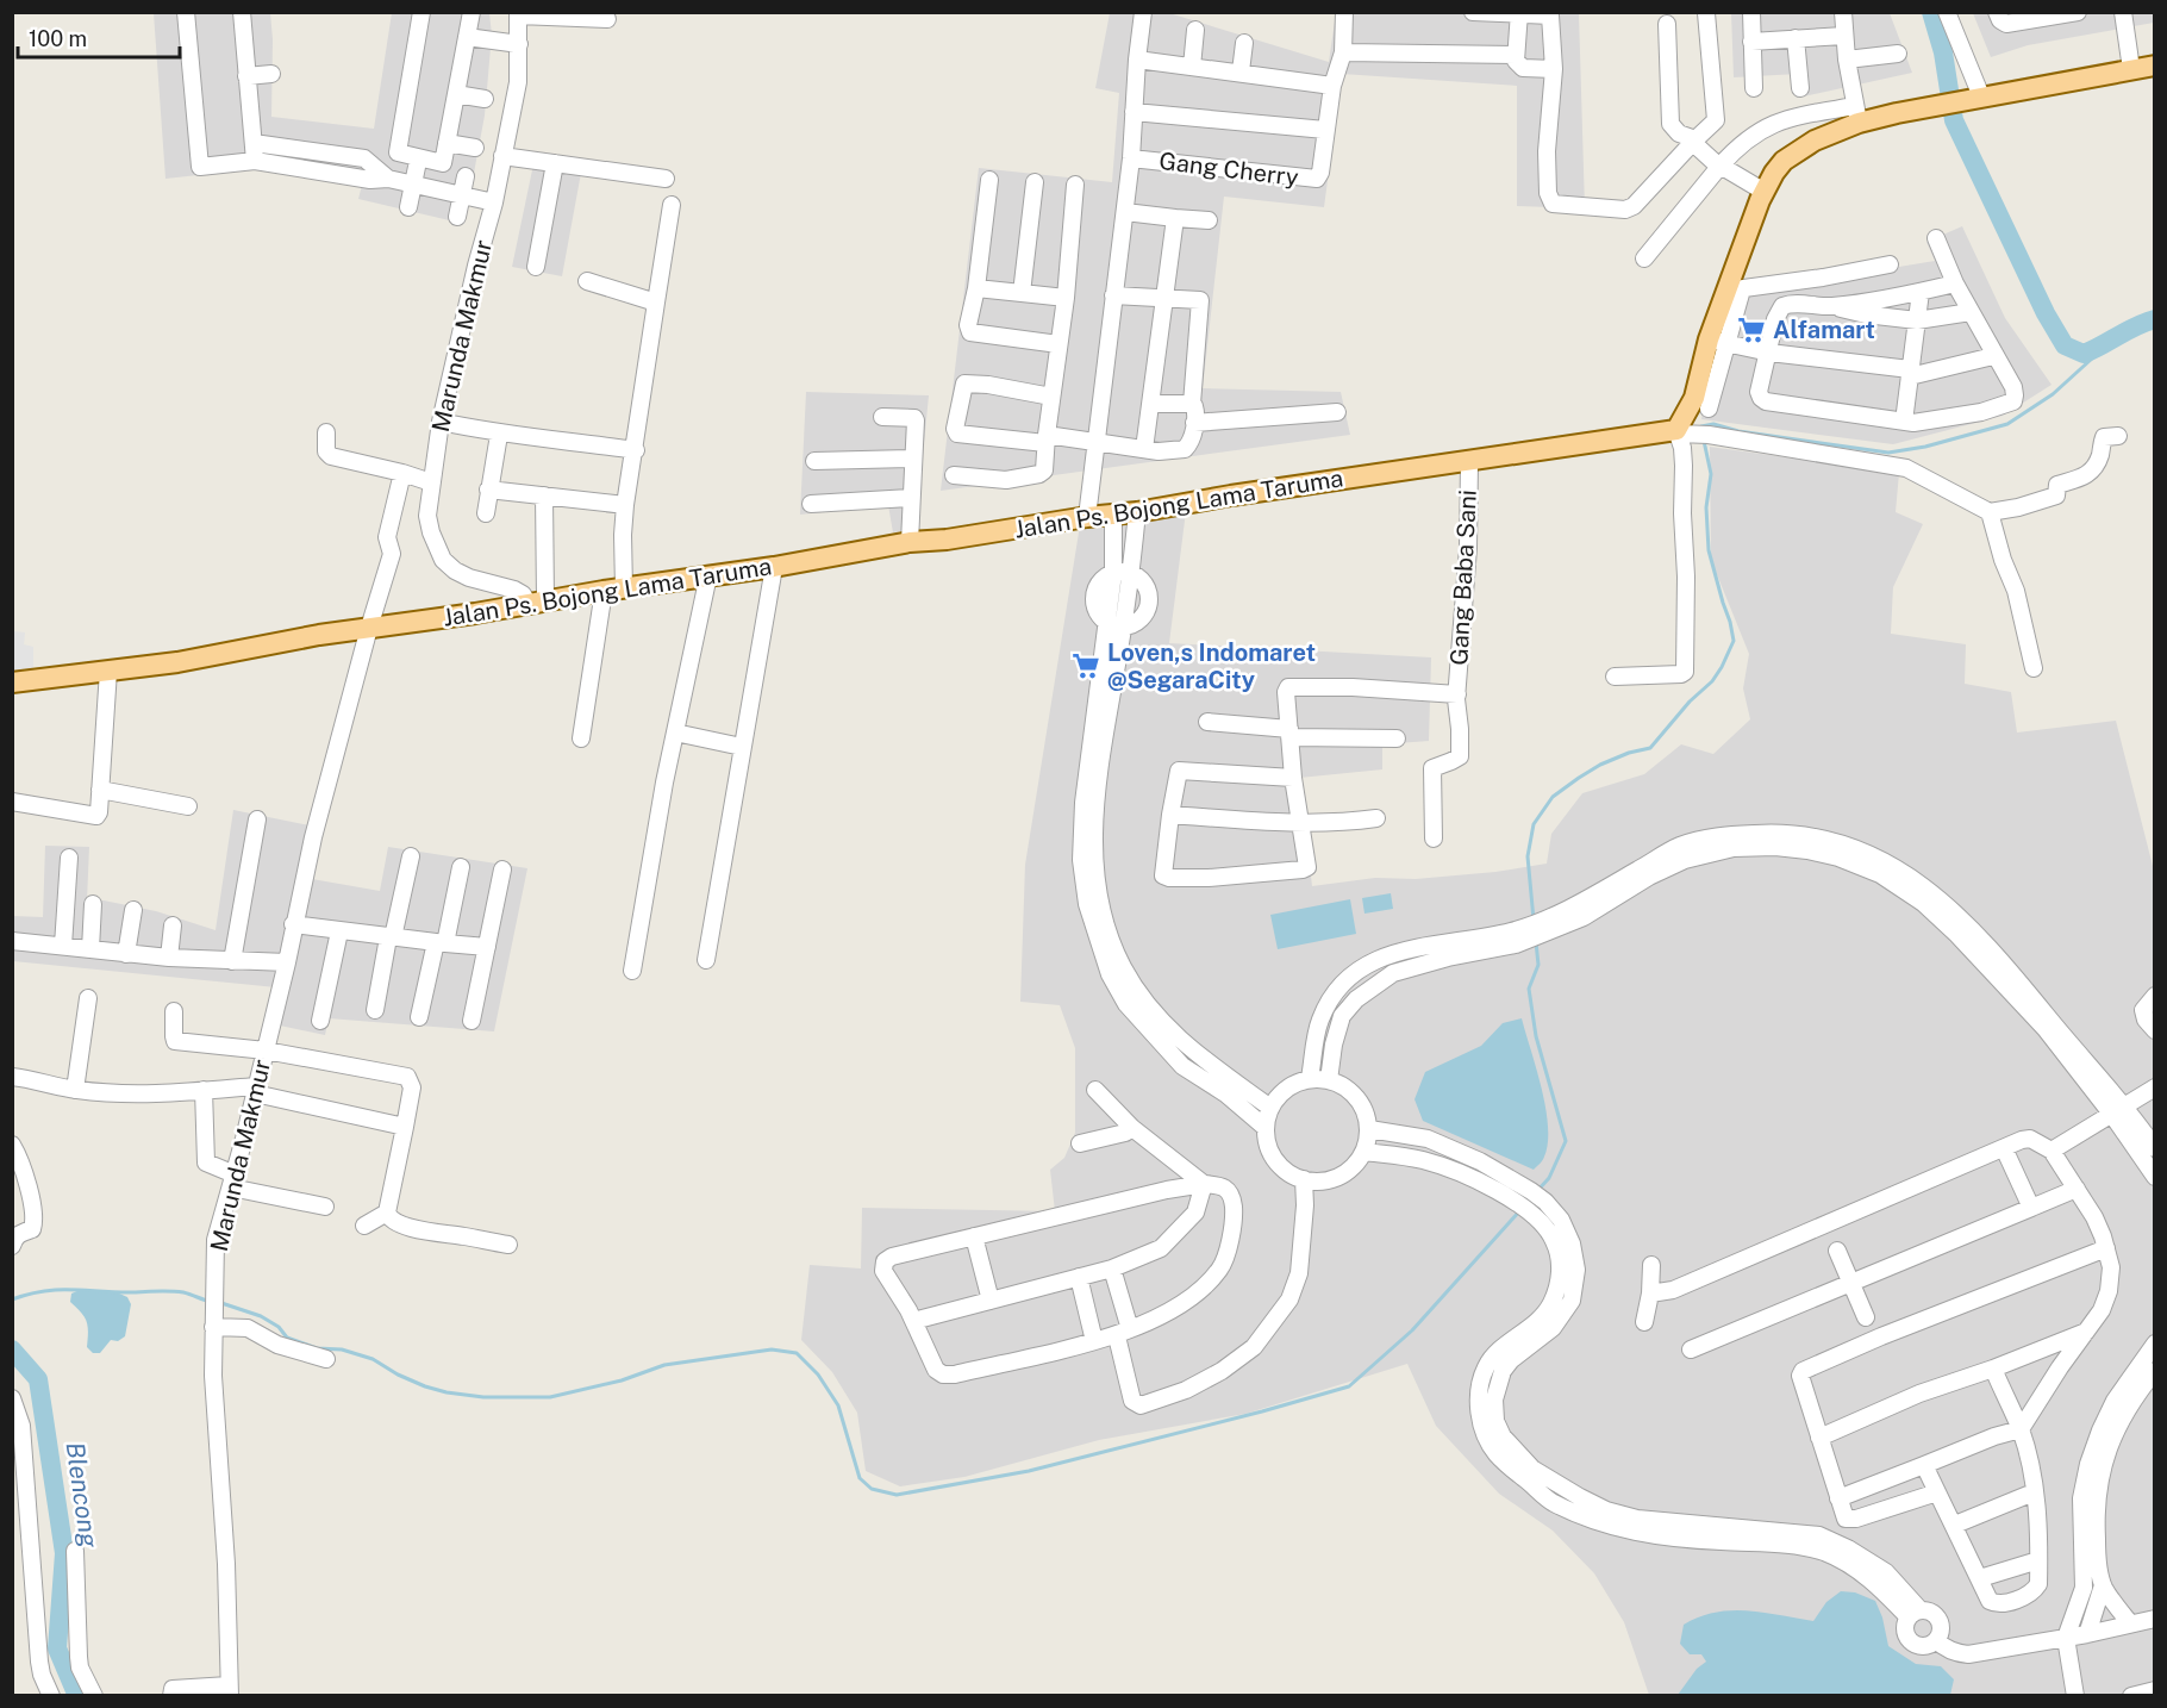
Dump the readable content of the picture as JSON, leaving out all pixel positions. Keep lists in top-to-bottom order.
{
  "streets": {
    "main road": ["Jalan Ps. Bojong Lama Taruma"],
    "street": ["Gang Cherry", "Marunda Makmur", "Gang Baba Sani"]
  },
  "crossings": [
    ["Marunda Makmur", "Jalan Ps. Bojong Lama Taruma"],
    ["Jalan Ps. Bojong Lama Taruma", "Gang Baba Sani"]
  ],
  "water": ["Blencong"],
  "places": {
    "supermarket": ["Alfamart", "Loven,s Indomaret @SegaraCity"]
  },
  "scale_bar": "100 m"
}
